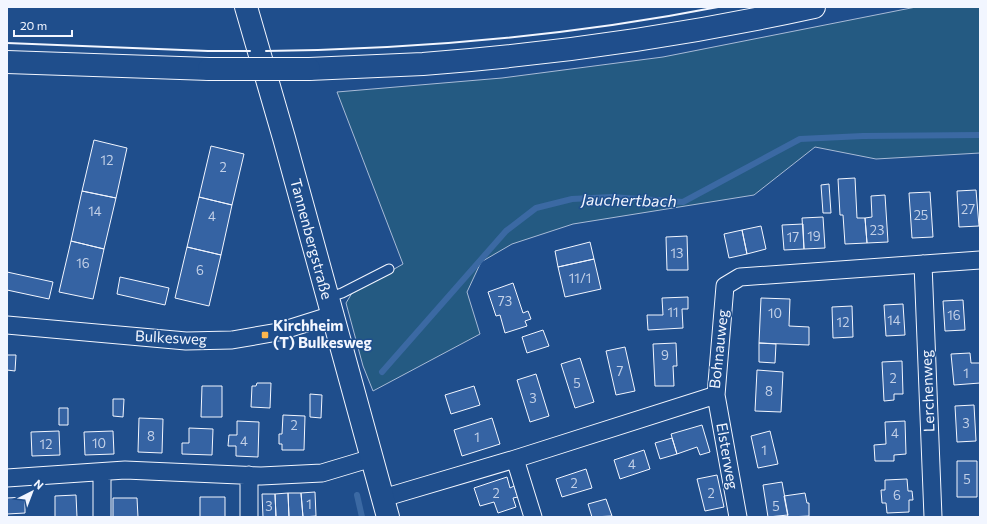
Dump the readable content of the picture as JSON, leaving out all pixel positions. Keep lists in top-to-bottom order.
{
  "streets": {
    "main road": ["Tannenbergstraße"],
    "street": [
      "Bulkesweg",
      "Bohnauweg",
      "Lerchenweg",
      "Elsterweg"
    ]
  },
  "crossings": [
    ["Tannenbergstraße", "Bulkesweg"],
    ["Tannenbergstraße", "Bohnauweg"],
    ["Bohnauweg", "Lerchenweg"],
    ["Bohnauweg", "Elsterweg"]
  ],
  "water": ["Jauchertbach"],
  "places": {
    "transit": ["Kirchheim (T) Bulkesweg"]
  },
  "house_numbers": [
    "12",
    "2",
    "27",
    "14",
    "25",
    "4",
    "23",
    "19",
    "17",
    "13",
    "16",
    "6",
    "11/1",
    "73",
    "11",
    "10",
    "16",
    "14",
    "12",
    "9",
    "7",
    "1",
    "2",
    "5",
    "8",
    "3",
    "3",
    "2",
    "4",
    "8",
    "1",
    "4",
    "10",
    "12",
    "1",
    "4",
    "5",
    "2",
    "2",
    "2",
    "6",
    "1",
    "3",
    "5"
  ],
  "scale_bar": "20 m",
  "north": "top right"
}
